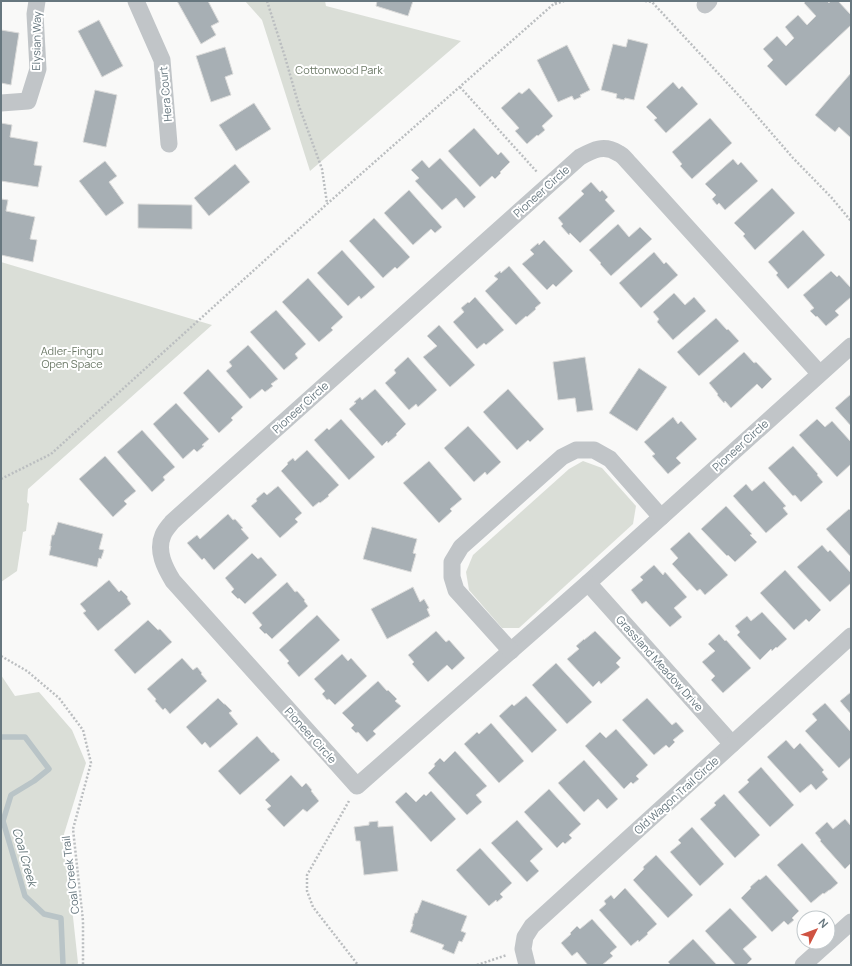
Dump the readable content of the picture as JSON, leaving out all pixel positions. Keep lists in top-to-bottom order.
{
  "streets": {
    "street": [
      "Elysian Way",
      "Hera Court",
      "Pioneer Circle",
      "Grassland Meadow Drive",
      "Old Wagon Trail Circle"
    ],
    "path": ["Coal Creek Trail"]
  },
  "crossings": [
    ["Pioneer Circle", "Grassland Meadow Drive"],
    ["Grassland Meadow Drive", "Old Wagon Trail Circle"]
  ],
  "water": ["Coal Creek"],
  "parks": ["Cottonwood Park", "Adler-Fingru Open Space"],
  "north": "top right"
}
